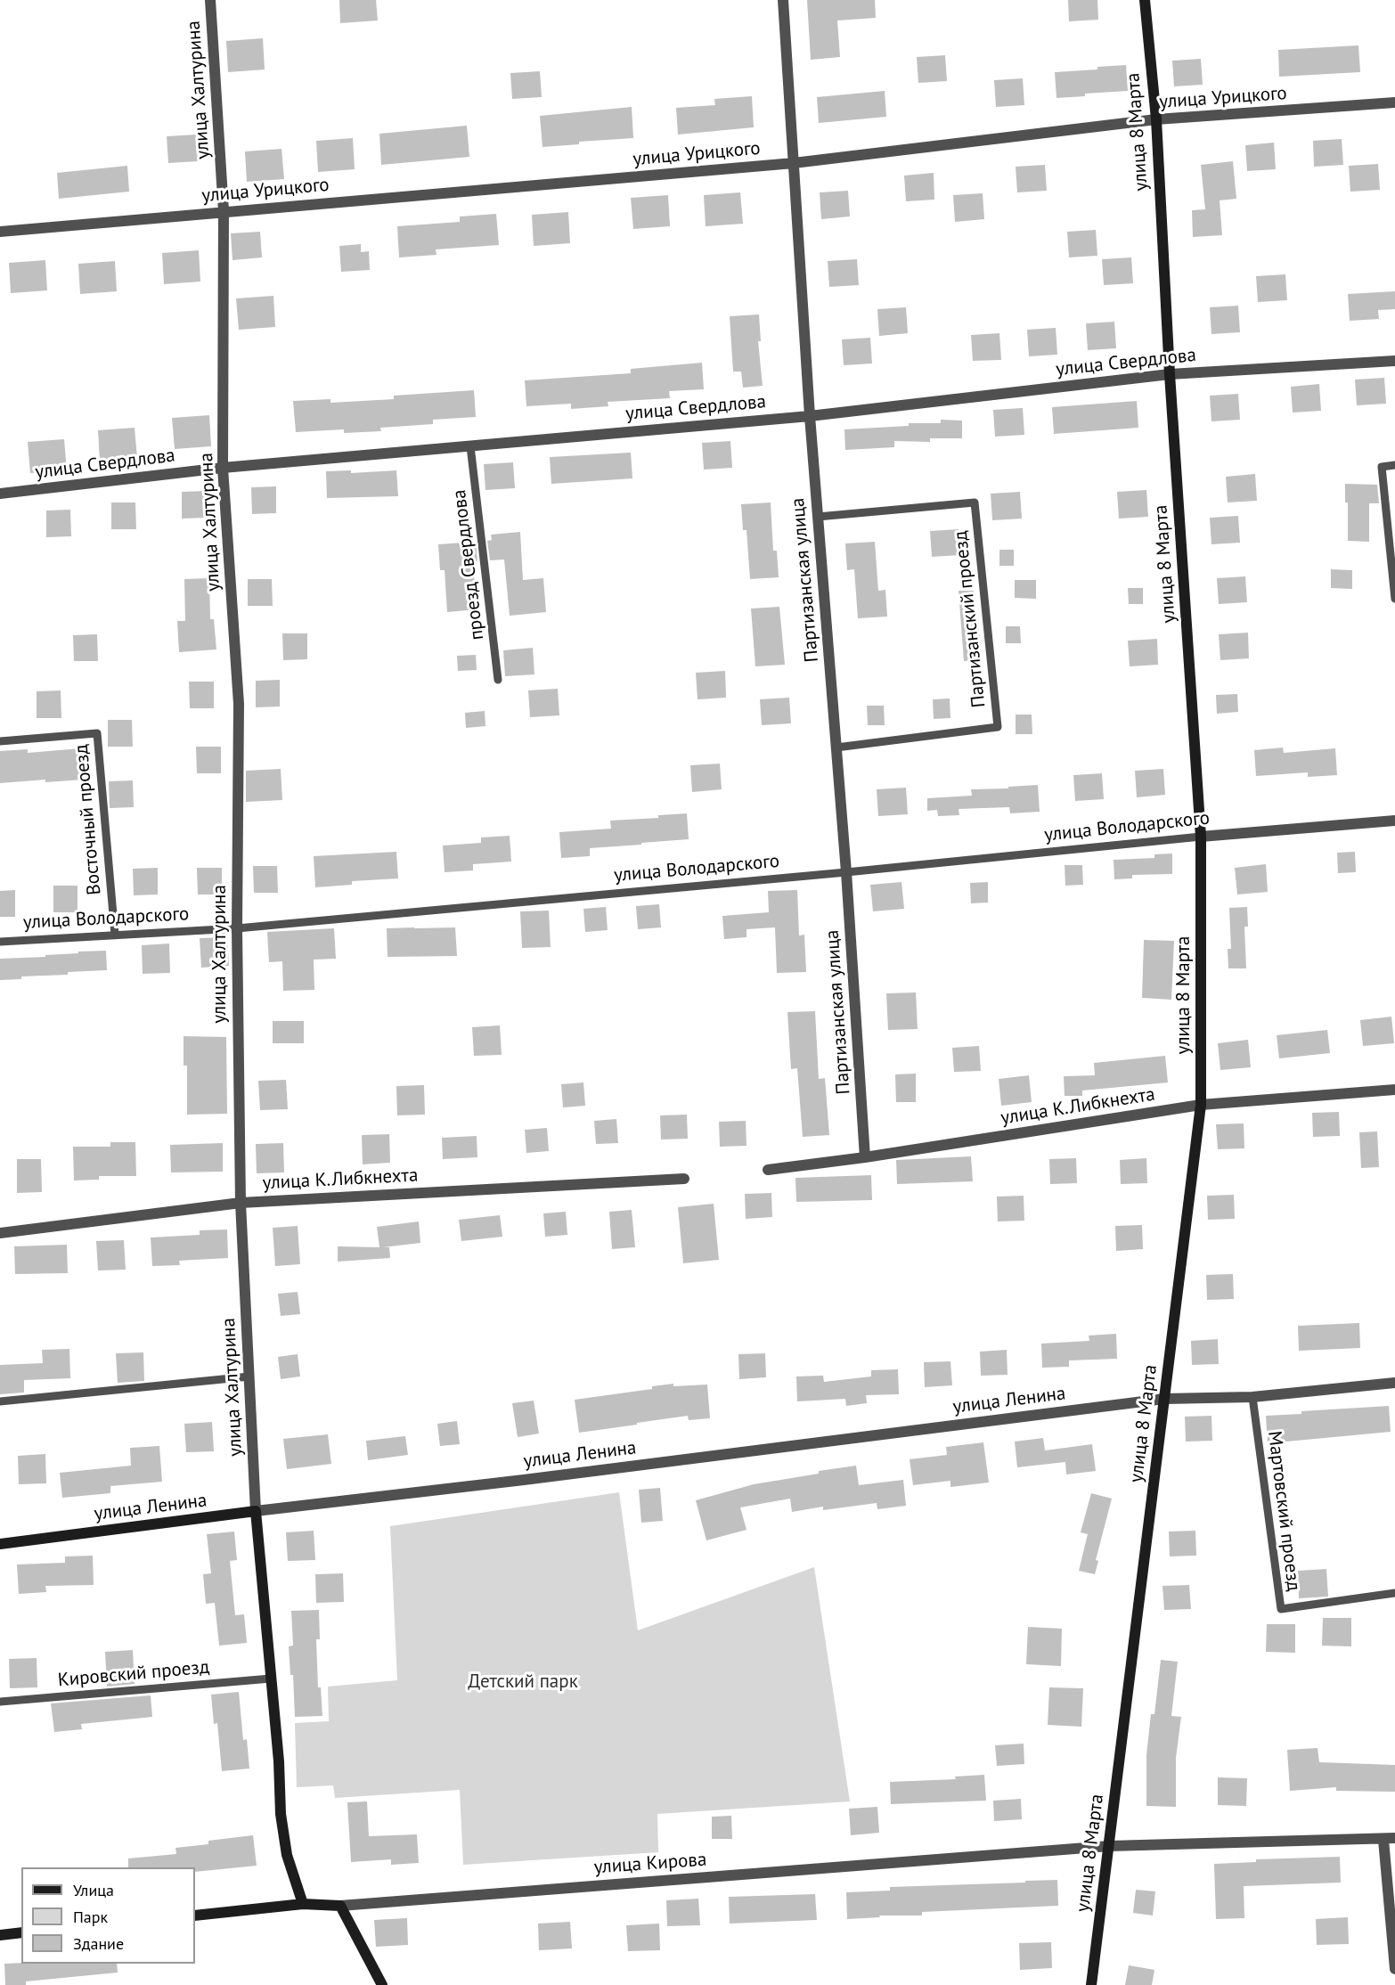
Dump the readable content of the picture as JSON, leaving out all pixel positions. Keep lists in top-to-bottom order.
{
  "streets": {
    "main road": [
      "улица Халтурина",
      "улица 8 Марта",
      "улица Ленина",
      "улица Кирова"
    ],
    "street": [
      "улица Урицкого",
      "улица Свердлова",
      "Партизанская улица",
      "улица Володарского",
      "улица К.Либкнехта"
    ],
    "lane": [
      "проезд Свердлова",
      "Партизанский проезд",
      "Восточный проезд",
      "Мартовский проезд",
      "Кировский проезд"
    ]
  },
  "crossings": [
    ["улица Халтурина", "улица Урицкого"],
    ["улица Халтурина", "улица Свердлова"],
    ["улица Халтурина", "улица Володарского"],
    ["улица Халтурина", "улица К.Либкнехта"],
    ["улица Халтурина", "улица Ленина"],
    ["улица Халтурина", "Кировский проезд"],
    ["улица Халтурина", "улица Кирова"],
    ["улица Урицкого", "улица 8 Марта"],
    ["улица Урицкого", "Партизанская улица"],
    ["улица 8 Марта", "улица Свердлова"],
    ["улица 8 Марта", "улица Володарского"],
    ["улица 8 Марта", "улица К.Либкнехта"],
    ["улица 8 Марта", "улица Ленина"],
    ["улица 8 Марта", "улица Кирова"],
    ["улица Свердлова", "проезд Свердлова"],
    ["улица Свердлова", "Партизанская улица"],
    ["Партизанская улица", "Партизанский проезд"],
    ["Партизанская улица", "улица Володарского"],
    ["Партизанская улица", "улица К.Либкнехта"],
    ["Восточный проезд", "улица Володарского"],
    ["улица Ленина", "Мартовский проезд"]
  ],
  "parks": ["Детский парк"],
  "legend": ["Улица", "Парк", "Здание"]
}
